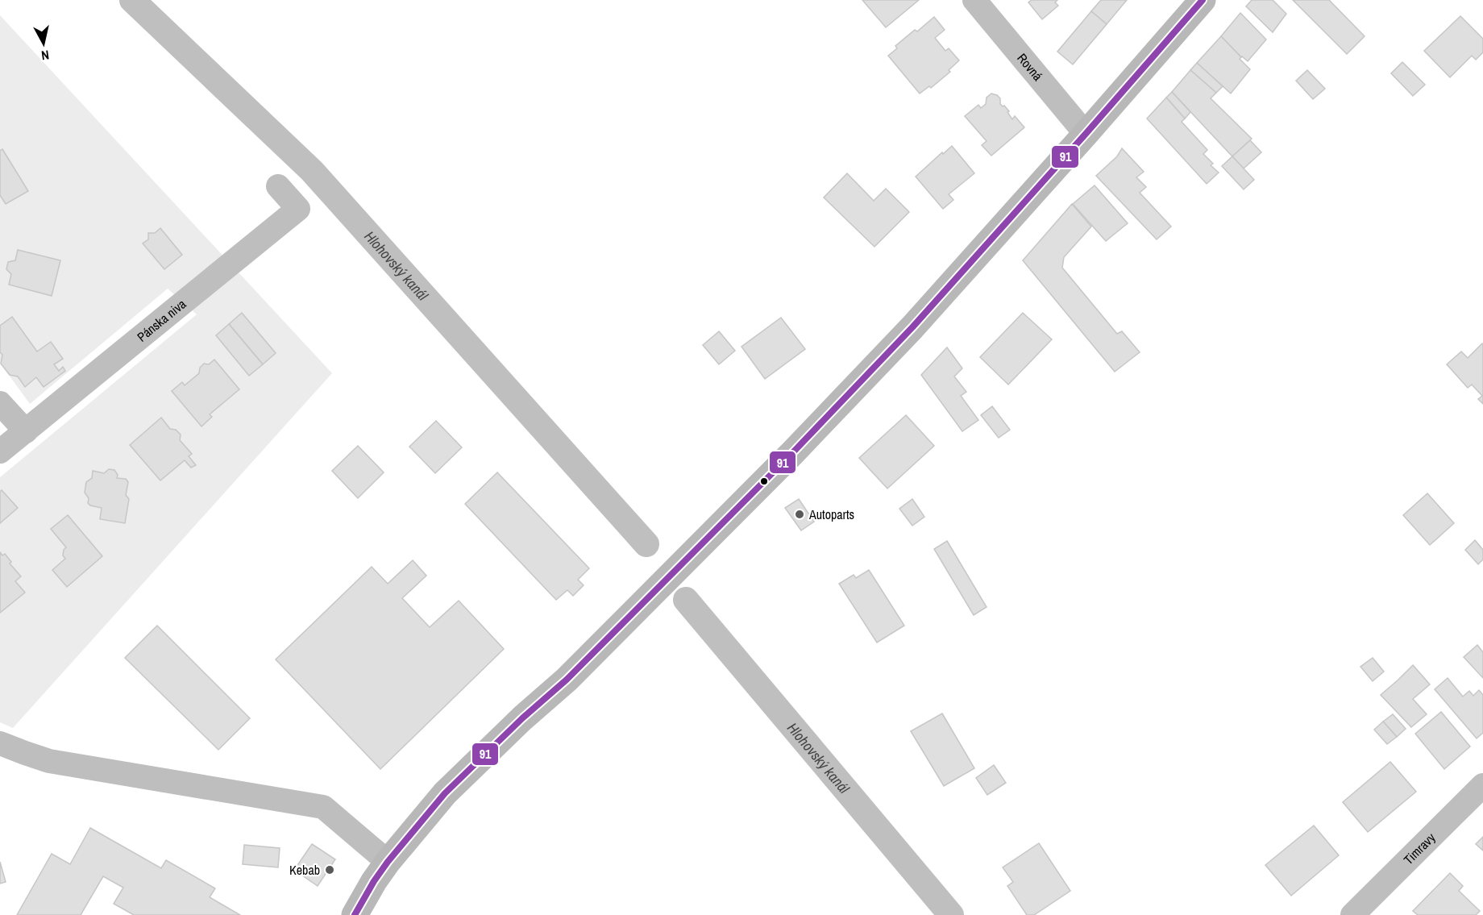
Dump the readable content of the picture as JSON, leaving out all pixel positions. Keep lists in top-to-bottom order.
{
  "streets": {
    "street": ["Rovná", "Pánska niva", "Timravy"]
  },
  "water": ["Hlohovský kanál"],
  "places": ["Autoparts", "Kebab"],
  "lines": ["transit line 91"],
  "north": "bottom"
}
